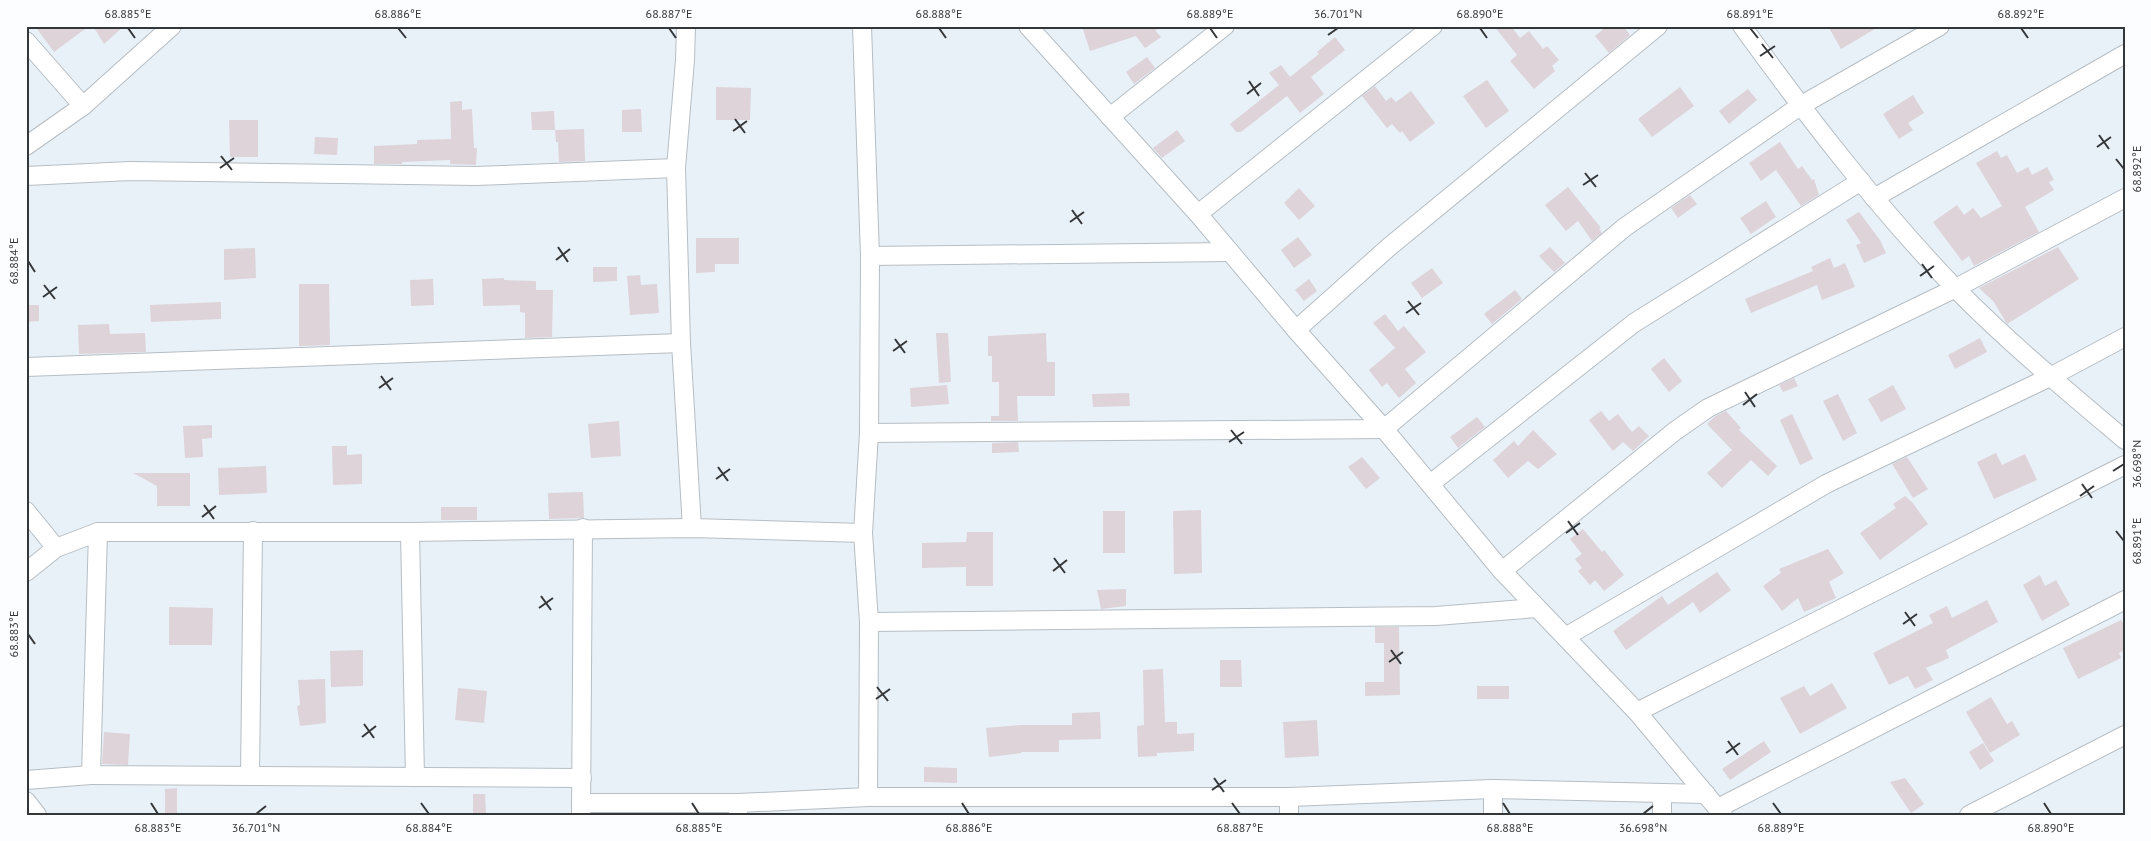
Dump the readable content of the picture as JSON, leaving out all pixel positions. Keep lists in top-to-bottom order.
{
  "coordinates": [
    "68.885°E",
    "68.886°E",
    "68.887°E",
    "68.888°E",
    "68.889°E",
    "36.701°N",
    "68.890°E",
    "68.891°E",
    "68.892°E",
    "68.884°E",
    "36.698°N",
    "68.883°E"
  ]
}
